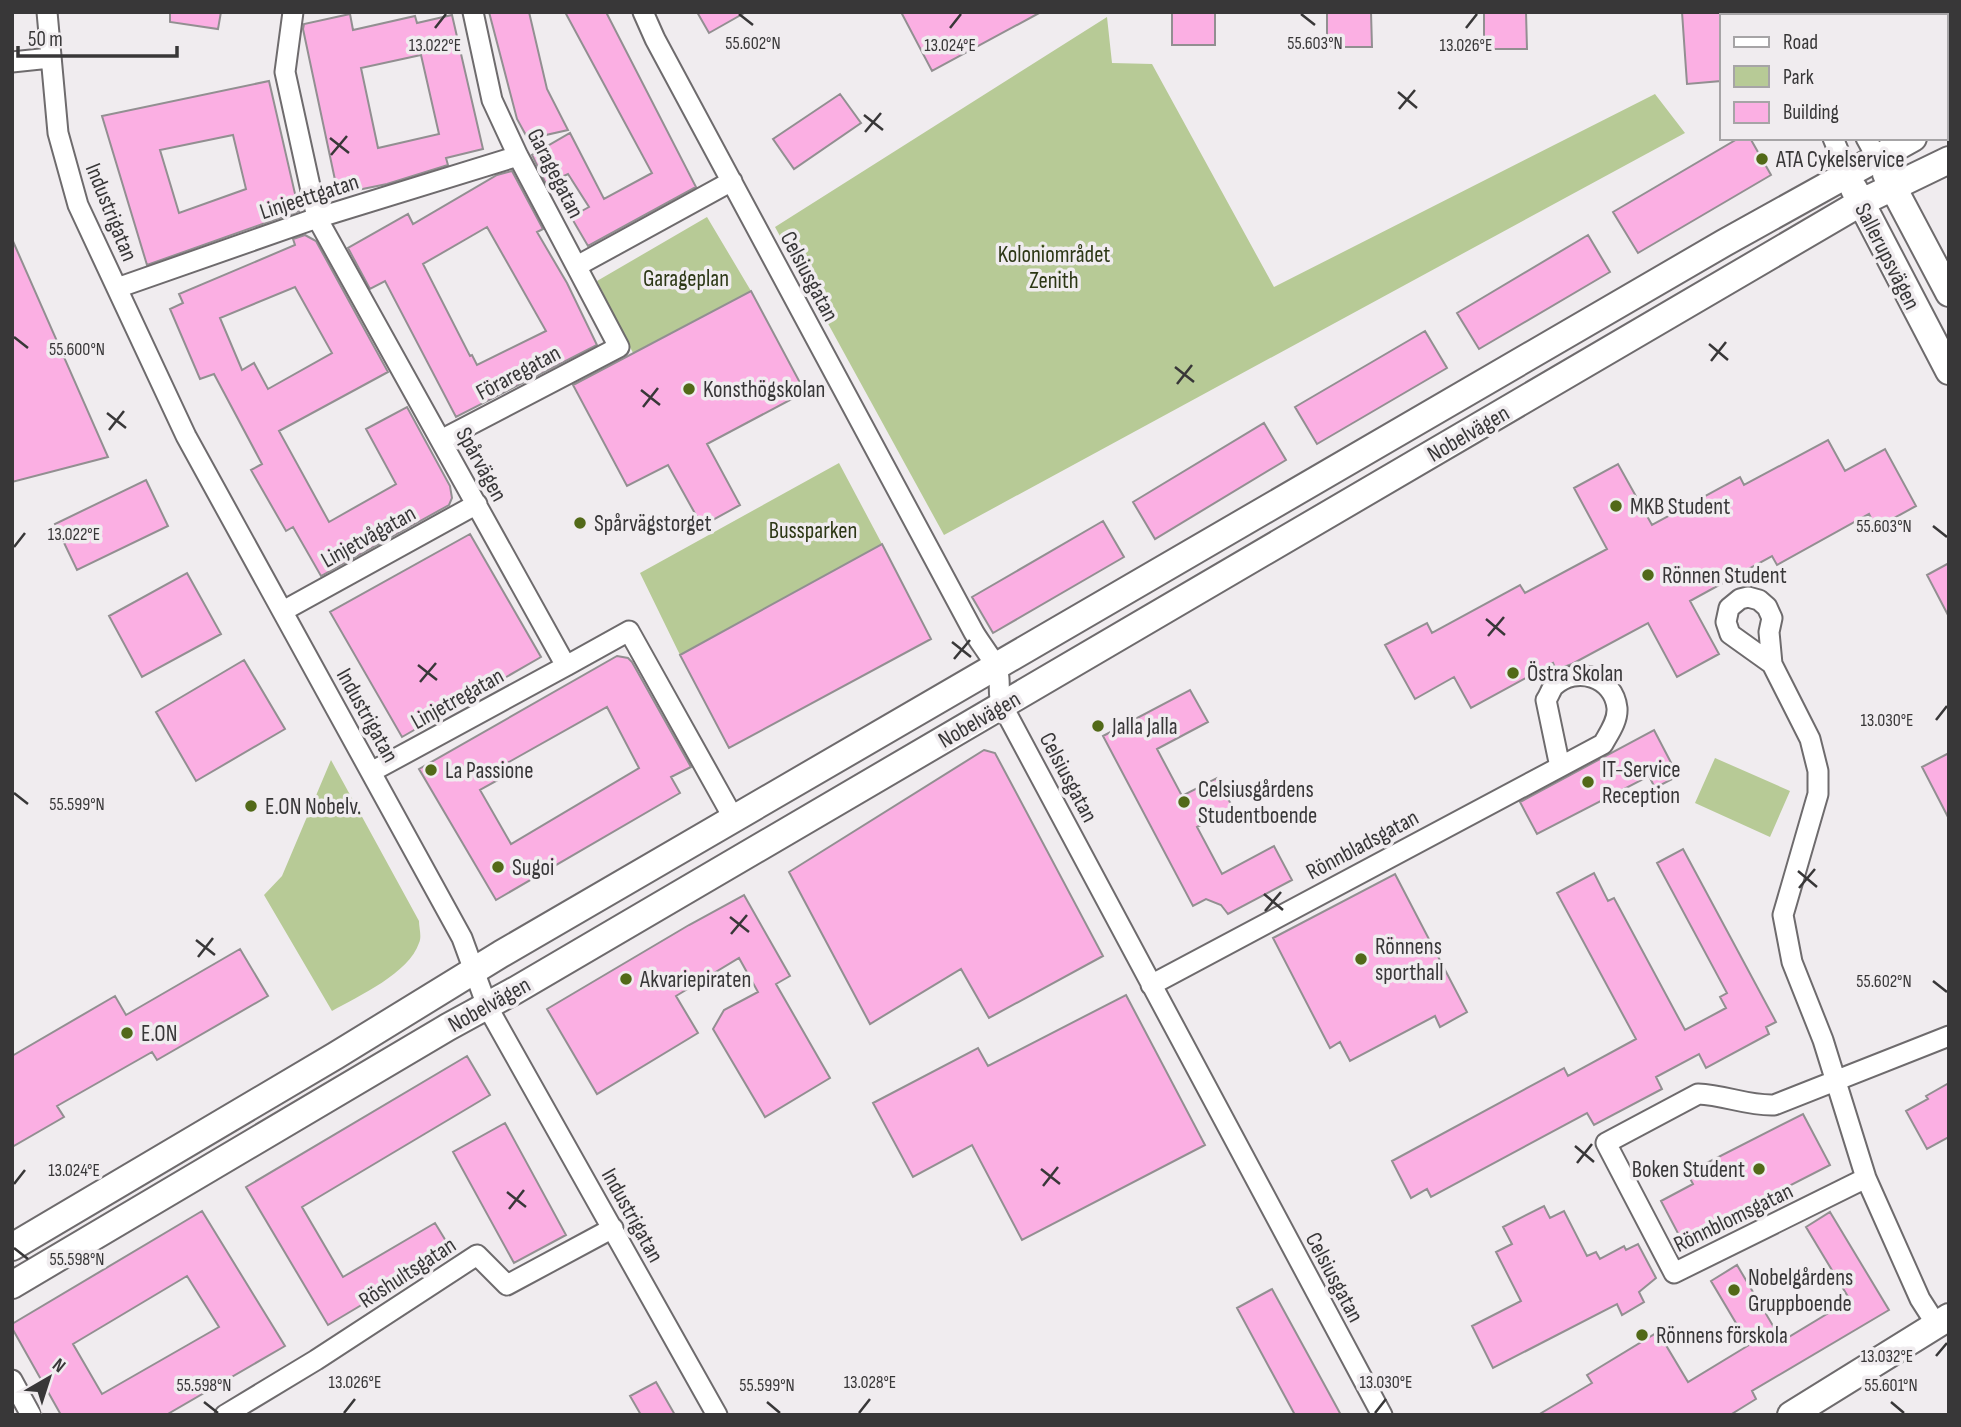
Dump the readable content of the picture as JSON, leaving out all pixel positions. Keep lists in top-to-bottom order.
{
  "streets": {
    "main road": ["Sallerupsvägen", "Nobelvägen"],
    "street": [
      "Garagegatan",
      "Linjeettgatan",
      "Industrigatan",
      "Celsiusgatan",
      "Föraregatan",
      "Spårvägen",
      "Linjetvågatan",
      "Linjetregatan",
      "Rönnbladsgatan",
      "Rönnblomsgatan",
      "Röshultsgatan"
    ]
  },
  "crossings": [
    ["Garagegatan", "Linjeettgatan"],
    ["Garagegatan", "Föraregatan"],
    ["Linjeettgatan", "Industrigatan"],
    ["Linjeettgatan", "Spårvägen"],
    ["Industrigatan", "Nobelvägen"],
    ["Industrigatan", "Linjetvågatan"],
    ["Industrigatan", "Linjetregatan"],
    ["Industrigatan", "Röshultsgatan"],
    ["Sallerupsvägen", "Nobelvägen"],
    ["Celsiusgatan", "Nobelvägen"],
    ["Celsiusgatan", "Rönnbladsgatan"],
    ["Föraregatan", "Spårvägen"],
    ["Spårvägen", "Linjetvågatan"],
    ["Spårvägen", "Linjetregatan"]
  ],
  "parks": ["Koloniområdet Zenith", "Garageplan", "Bussparken"],
  "places": [
    "ATA Cykelservice",
    "Konsthögskolan",
    "MKB Student",
    "Spårvägstorget",
    "Rönnen Student",
    "Östra Skolan",
    "Jalla Jalla",
    "La Passione",
    "IT-Service Reception",
    "Celsiusgårdens Studentboende",
    "E.ON Nobelv.",
    "Sugoi",
    "Rönnens sporthall",
    "Akvariepiraten",
    "E.ON",
    "Boken Student",
    "Nobelgårdens Gruppboende",
    "Rönnens förskola"
  ],
  "legend": ["Road", "Park", "Building"],
  "scale_bar": "50 m",
  "north": "top right",
  "coordinates": [
    "55.602°N",
    "55.603°N",
    "13.024°E",
    "13.022°E",
    "13.026°E",
    "55.600°N",
    "13.030°E",
    "55.599°N",
    "55.598°N",
    "13.032°E",
    "13.028°E",
    "55.601°N"
  ]
}
